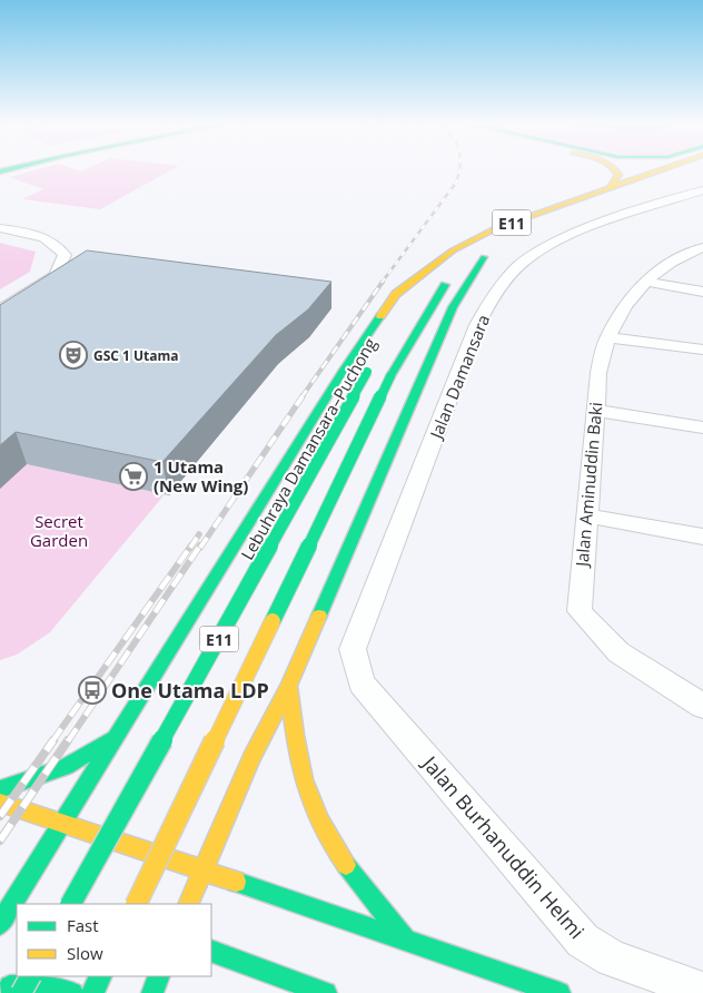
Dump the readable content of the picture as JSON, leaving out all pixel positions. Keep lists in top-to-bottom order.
{
  "streets": {
    "main road": ["E11", "Lebuhraya Damansara–Puchong"],
    "street": ["Jalan Damansara", "Jalan Aminuddin Baki", "Jalan Burhanuddin Helmi"]
  },
  "crossings": [
    ["Jalan Damansara", "Jalan Burhanuddin Helmi"]
  ],
  "parks": ["Secret Garden"],
  "places": {
    "theatre": ["GSC 1 Utama"],
    "supermarket": ["1 Utama (New Wing)"],
    "bus stop": ["One Utama LDP"]
  },
  "legend": ["Fast", "Slow"]
}
